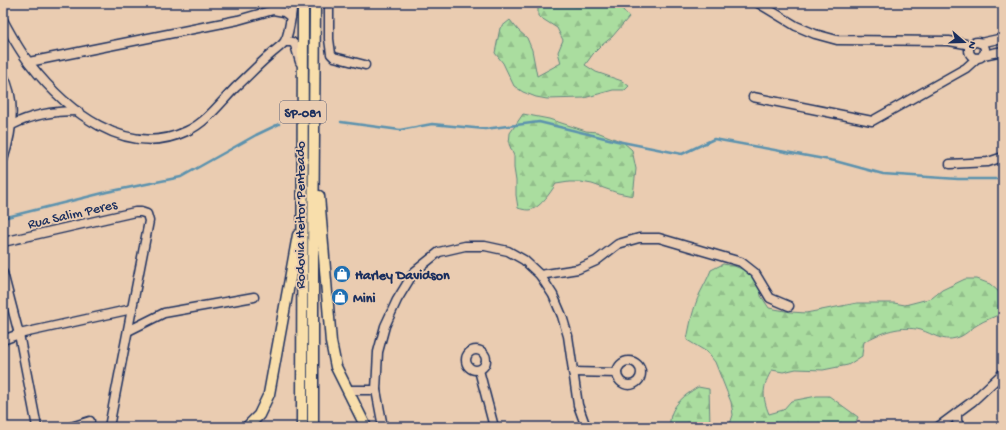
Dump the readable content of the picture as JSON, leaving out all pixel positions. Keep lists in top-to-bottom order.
{
  "streets": {
    "main road": ["SP-081", "Rodovia Heitor Penteado"],
    "street": ["Rua Salim Peres"]
  },
  "places": {
    "shop": ["Harley Davidson", "Mini"]
  },
  "north": "right"
}
